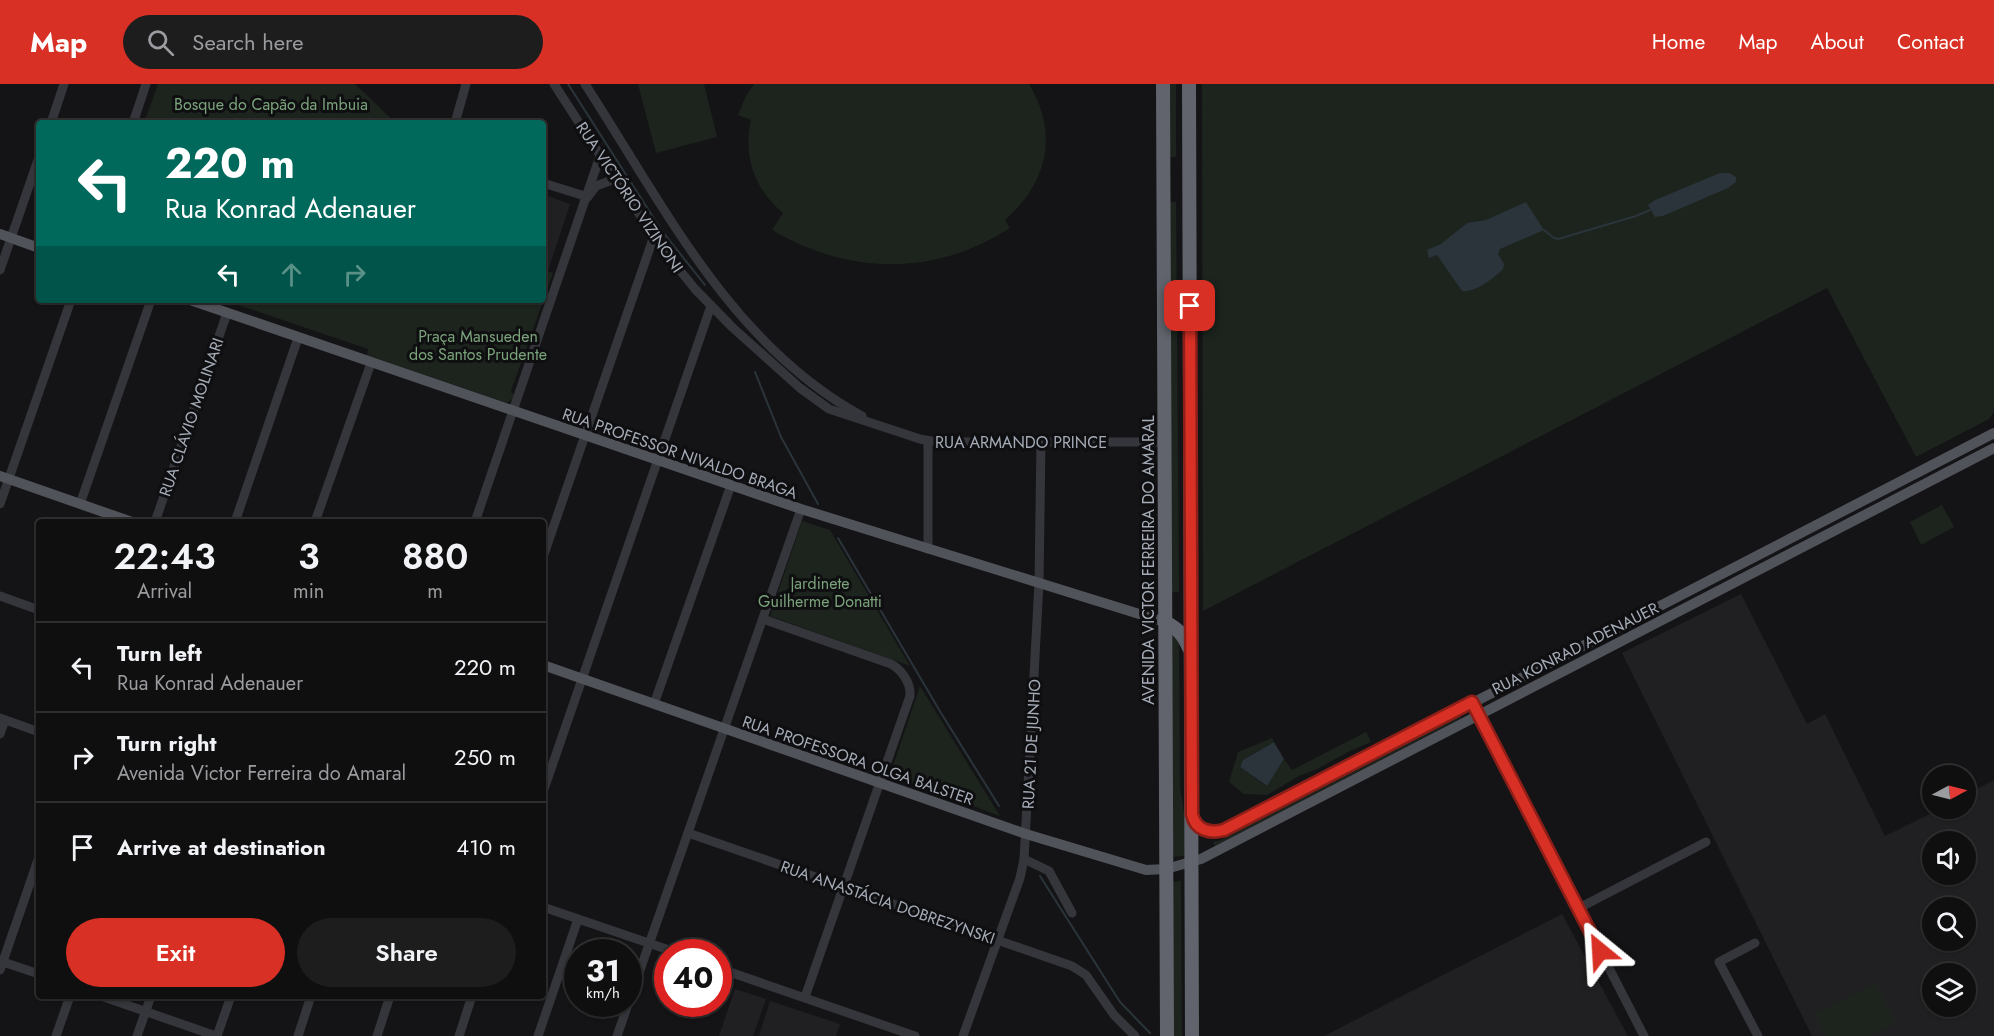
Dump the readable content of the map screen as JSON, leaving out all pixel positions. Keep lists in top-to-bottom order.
{
  "streets": {
    "highway": ["AVENIDA VICTOR FERREIRA DO AMARAL"],
    "main road": ["RUA PROFESSOR NIVALDO BRAGA", "RUA KONRAD ADENAUER", "RUA PROFESSORA OLGA BALSTER"],
    "street": [
      "RUA VICTÓRIO VIZINONI",
      "RUA CLÁVIO MOLINARI",
      "RUA ARMANDO PRINCE",
      "RUA 21 DE JUNHO",
      "RUA ANASTÁCIA DOBREZYNSKI"
    ]
  },
  "crossings": [
    ["RUA VICTÓRIO VIZINONI", "RUA ARMANDO PRINCE"],
    ["RUA CLÁVIO MOLINARI", "RUA PROFESSOR NIVALDO BRAGA"],
    ["RUA ARMANDO PRINCE", "AVENIDA VICTOR FERREIRA DO AMARAL"],
    ["RUA ARMANDO PRINCE", "RUA 21 DE JUNHO"],
    ["RUA PROFESSOR NIVALDO BRAGA", "AVENIDA VICTOR FERREIRA DO AMARAL"],
    ["RUA PROFESSOR NIVALDO BRAGA", "RUA 21 DE JUNHO"],
    ["AVENIDA VICTOR FERREIRA DO AMARAL", "RUA KONRAD ADENAUER"],
    ["AVENIDA VICTOR FERREIRA DO AMARAL", "RUA PROFESSORA OLGA BALSTER"],
    ["RUA KONRAD ADENAUER", "RUA PROFESSORA OLGA BALSTER"],
    ["RUA 21 DE JUNHO", "RUA PROFESSORA OLGA BALSTER"],
    ["RUA 21 DE JUNHO", "RUA ANASTÁCIA DOBREZYNSKI"]
  ],
  "parks": ["Bosque do Capão da Imbuia", "Praça Mansueden dos Santos Prudente", "Jardinete Guilherme Donatti"],
  "north": "right",
  "page": {
    "header": "Map",
    "search": "Search here",
    "nav": [
      "Home",
      "Map",
      "About",
      "Contact"
    ],
    "turn": ["220 m", "Rua Konrad Adenauer"],
    "eta": [
      "22:43",
      "Arrival",
      "3",
      "min",
      "880",
      "m"
    ],
    "list": [
      {
        "name": "Turn left",
        "note": "Rua Konrad Adenauer",
        "value": "220 m"
      },
      {
        "name": "Turn right",
        "note": "Avenida Victor Ferreira do Amaral",
        "value": "250 m"
      },
      {
        "name": "Arrive at destination",
        "value": "410 m"
      }
    ],
    "buttons": ["Exit", "Share"],
    "speed": "31 km/h",
    "limit": "40"
  }
}
